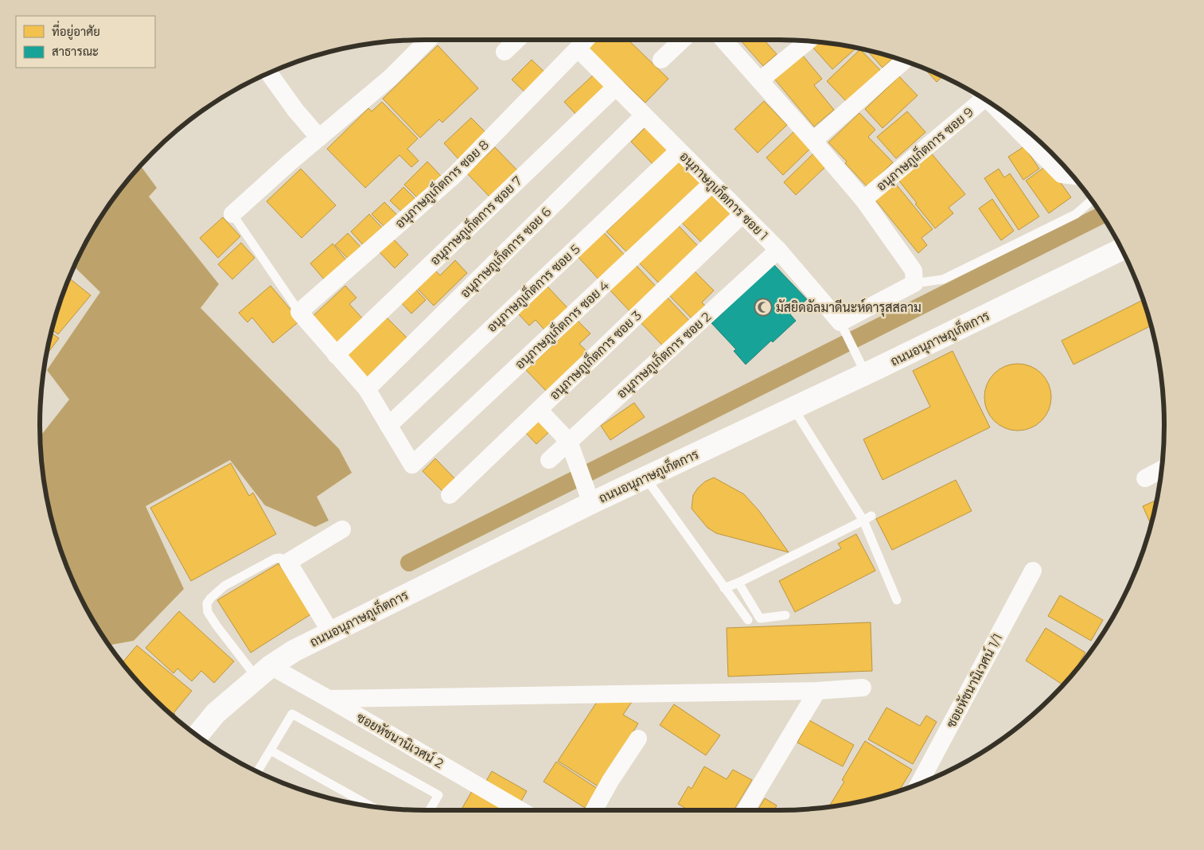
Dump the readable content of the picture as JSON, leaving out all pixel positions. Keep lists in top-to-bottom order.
{
  "streets": {
    "street": [
      "อนุภาษภูเก็ตการ ซอย 9",
      "อนุภาษภูเก็ตการ ซอย 8",
      "อนุภาษภูเก็ตการ ซอย 1",
      "อนุภาษภูเก็ตการ ซอย 7",
      "อนุภาษภูเก็ตการ ซอย 6",
      "อนุภาษภูเก็ตการ ซอย 5",
      "อนุภาษภูเก็ตการ ซอย 4",
      "ถนนอนุภาษภูเก็ตการ",
      "อนุภาษภูเก็ตการ ซอย 3",
      "อนุภาษภูเก็ตการ ซอย 2",
      "ซอยหัชนานิเวศน์ 1/1",
      "ซอยหัชนานิเวศน์ 2"
    ]
  },
  "crossings": [
    ["อนุภาษภูเก็ตการ ซอย 8", "อนุภาษภูเก็ตการ ซอย 1"],
    ["อนุภาษภูเก็ตการ ซอย 1", "อนุภาษภูเก็ตการ ซอย 7"],
    ["อนุภาษภูเก็ตการ ซอย 1", "อนุภาษภูเก็ตการ ซอย 6"],
    ["อนุภาษภูเก็ตการ ซอย 1", "อนุภาษภูเก็ตการ ซอย 5"],
    ["อนุภาษภูเก็ตการ ซอย 1", "อนุภาษภูเก็ตการ ซอย 4"],
    ["อนุภาษภูเก็ตการ ซอย 1", "ถนนอนุภาษภูเก็ตการ"],
    ["อนุภาษภูเก็ตการ ซอย 1", "อนุภาษภูเก็ตการ ซอย 3"],
    ["อนุภาษภูเก็ตการ ซอย 1", "อนุภาษภูเก็ตการ ซอย 2"],
    ["อนุภาษภูเก็ตการ ซอย 5", "อนุภาษภูเก็ตการ ซอย 4"],
    ["ถนนอนุภาษภูเก็ตการ", "ซอยหัชนานิเวศน์ 2"]
  ],
  "places": {
    "mosque": ["มัสยิดอัลมาดีนะห์ดารุสสลาม"]
  },
  "legend": ["ที่อยู่อาศัย", "สาธารณะ"]
}
